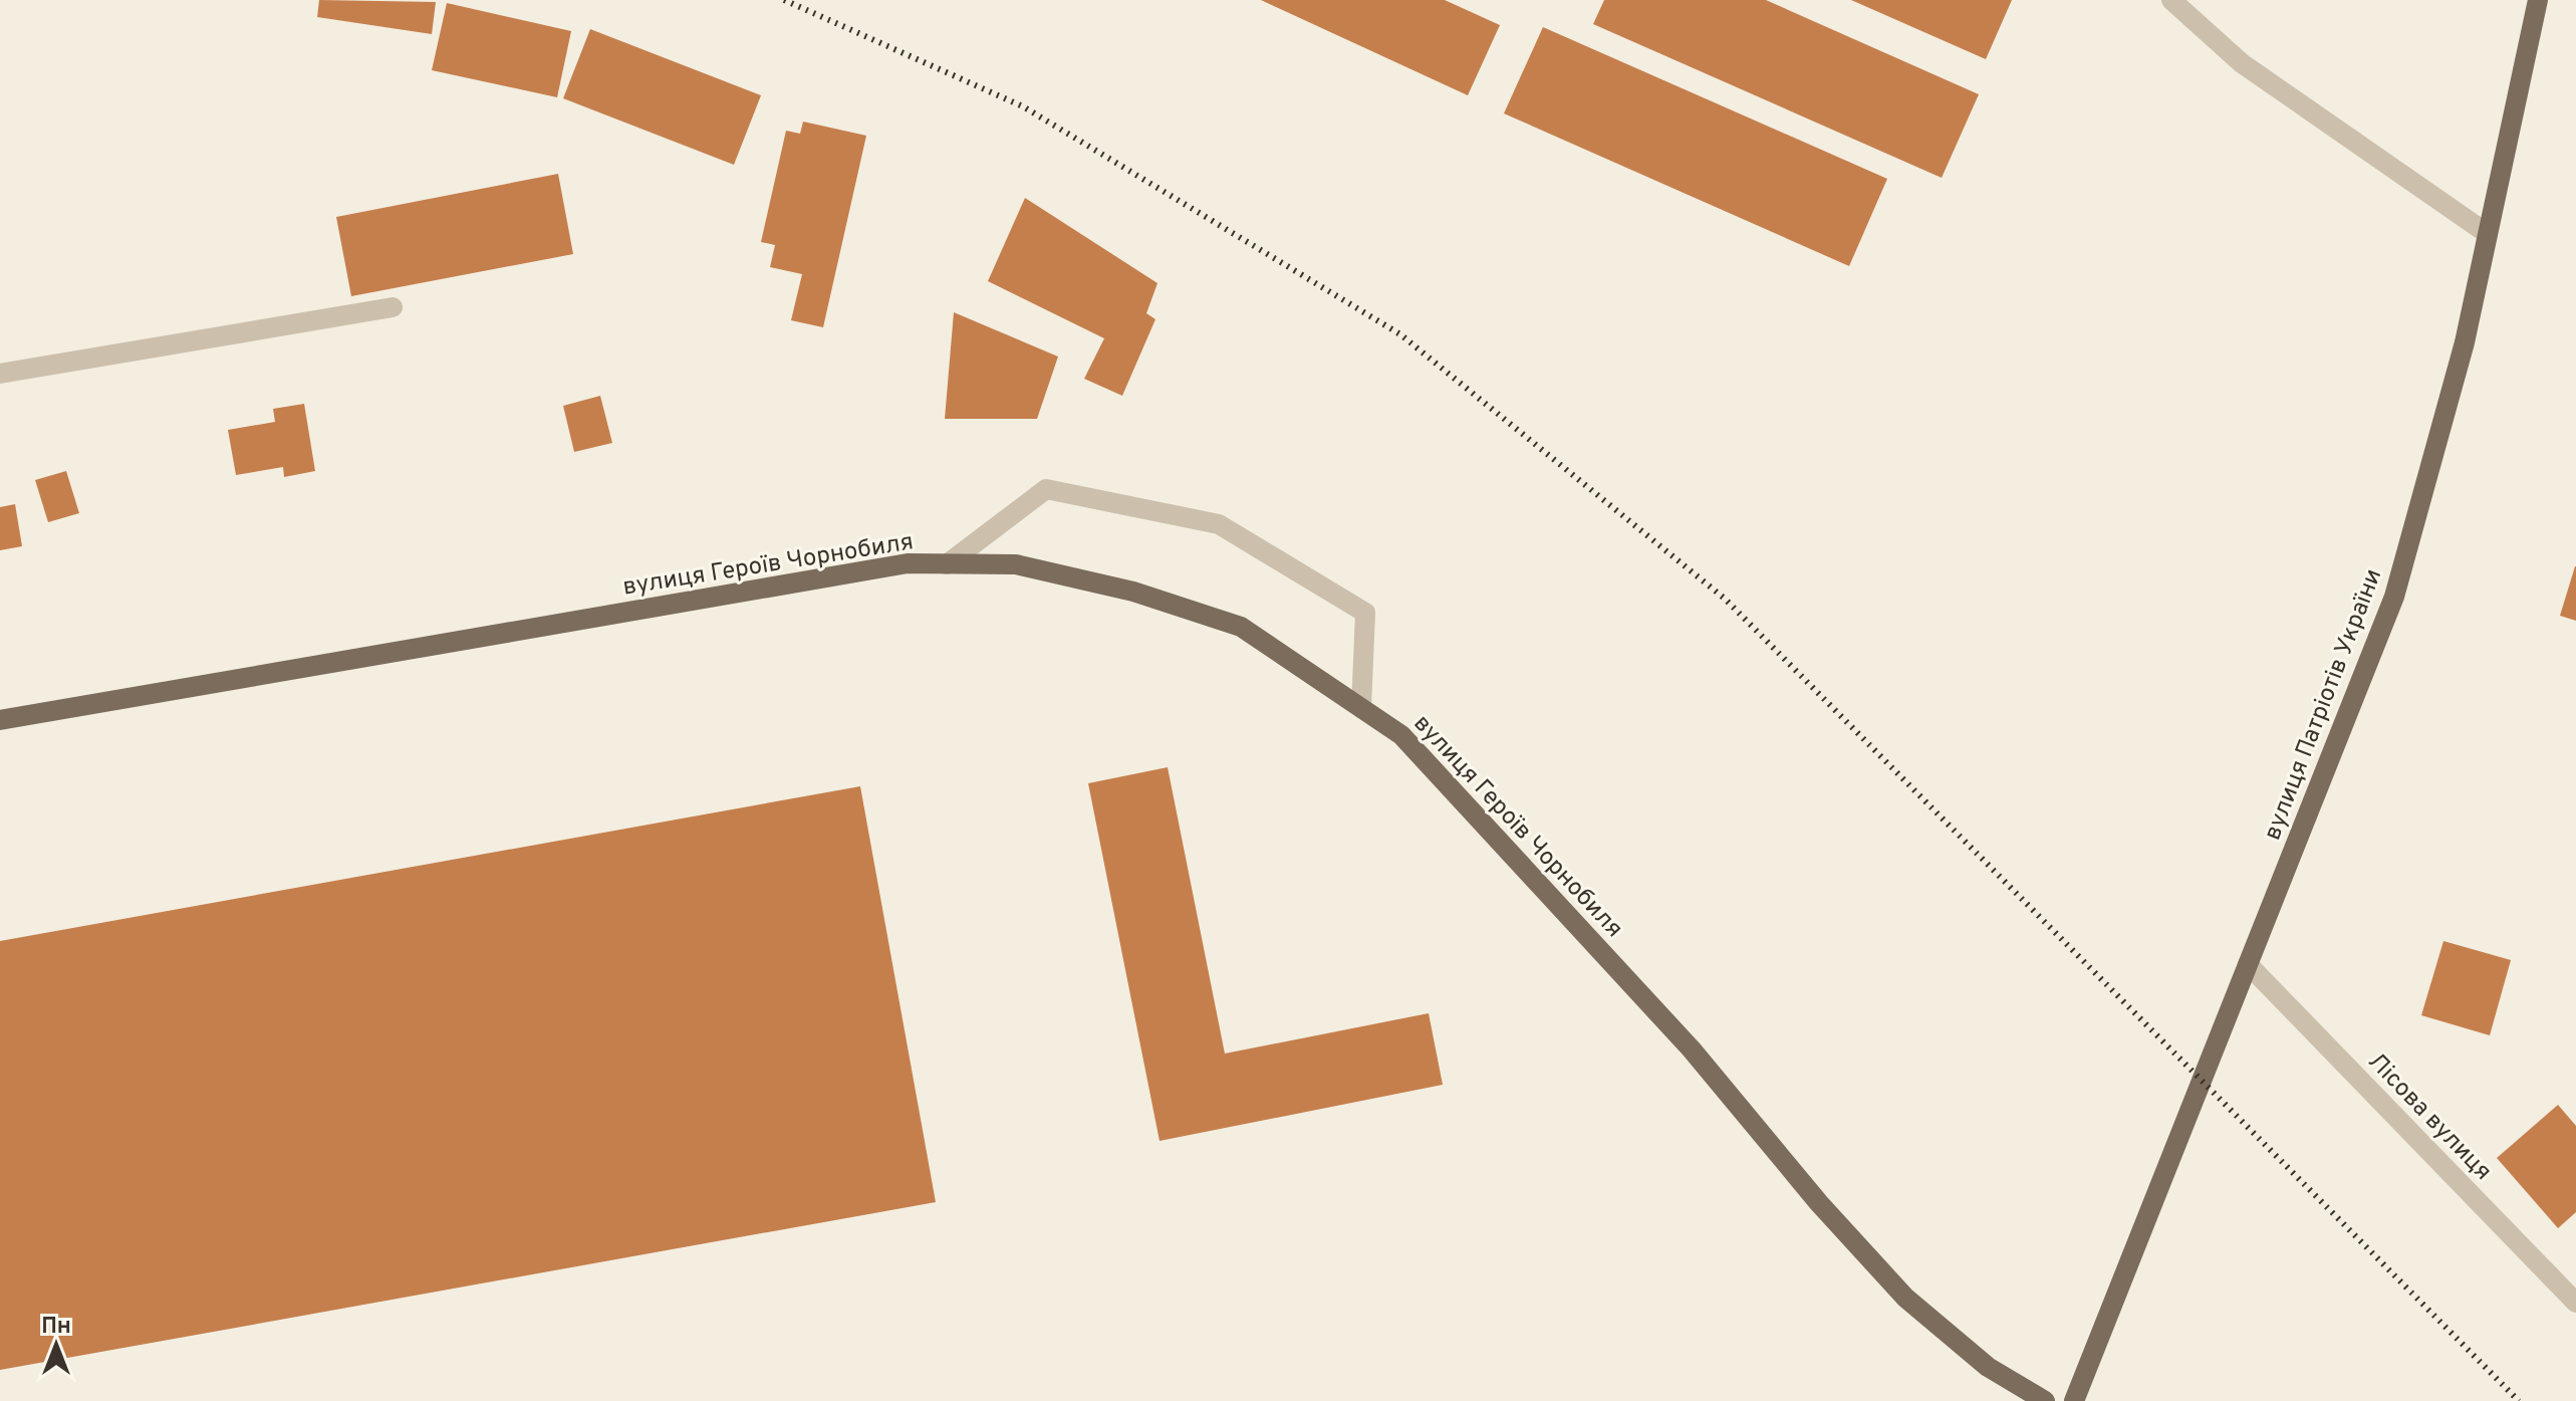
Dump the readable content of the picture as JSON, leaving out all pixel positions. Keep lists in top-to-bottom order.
{
  "streets": {
    "main road": ["вулиця Героїв Чорнобиля", "вулиця Патріотів України"],
    "street": ["Лісова вулиця"]
  },
  "crossings": [
    ["вулиця Патріотів України", "Лісова вулиця"]
  ],
  "north": "top"
}
